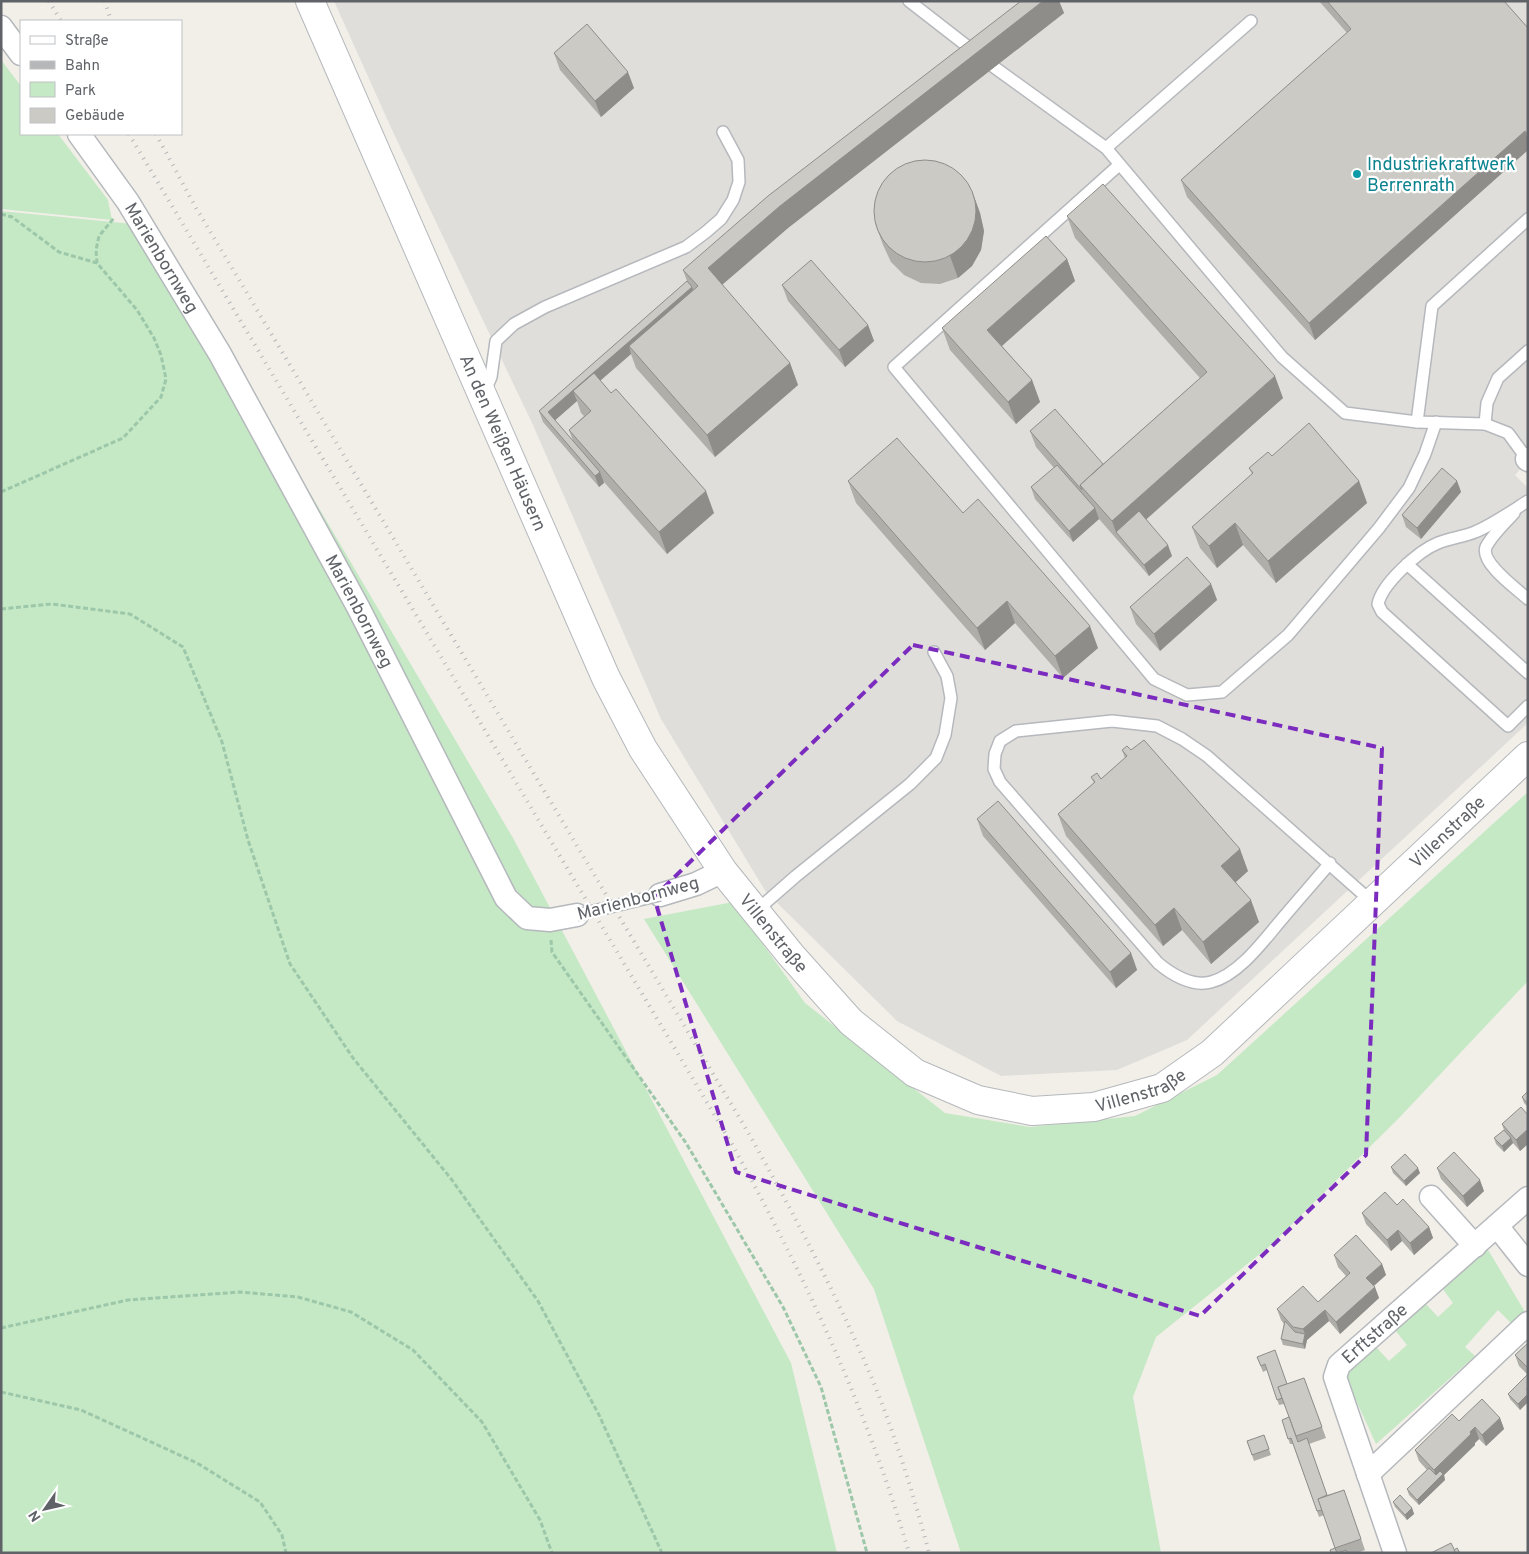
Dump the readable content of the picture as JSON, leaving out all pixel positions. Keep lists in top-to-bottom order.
{
  "streets": {
    "street": [
      "Marienbornweg",
      "An den Weißen Häusern",
      "Villenstraße",
      "Erftstraße"
    ]
  },
  "crossings": [
    ["Marienbornweg", "An den Weißen Häusern"],
    ["Marienbornweg", "Villenstraße"],
    ["An den Weißen Häusern", "Villenstraße"]
  ],
  "places": ["Industriekraftwerk Berrenrath"],
  "legend": [
    "Straße",
    "Bahn",
    "Park",
    "Gebäude"
  ],
  "north": "bottom left"
}
